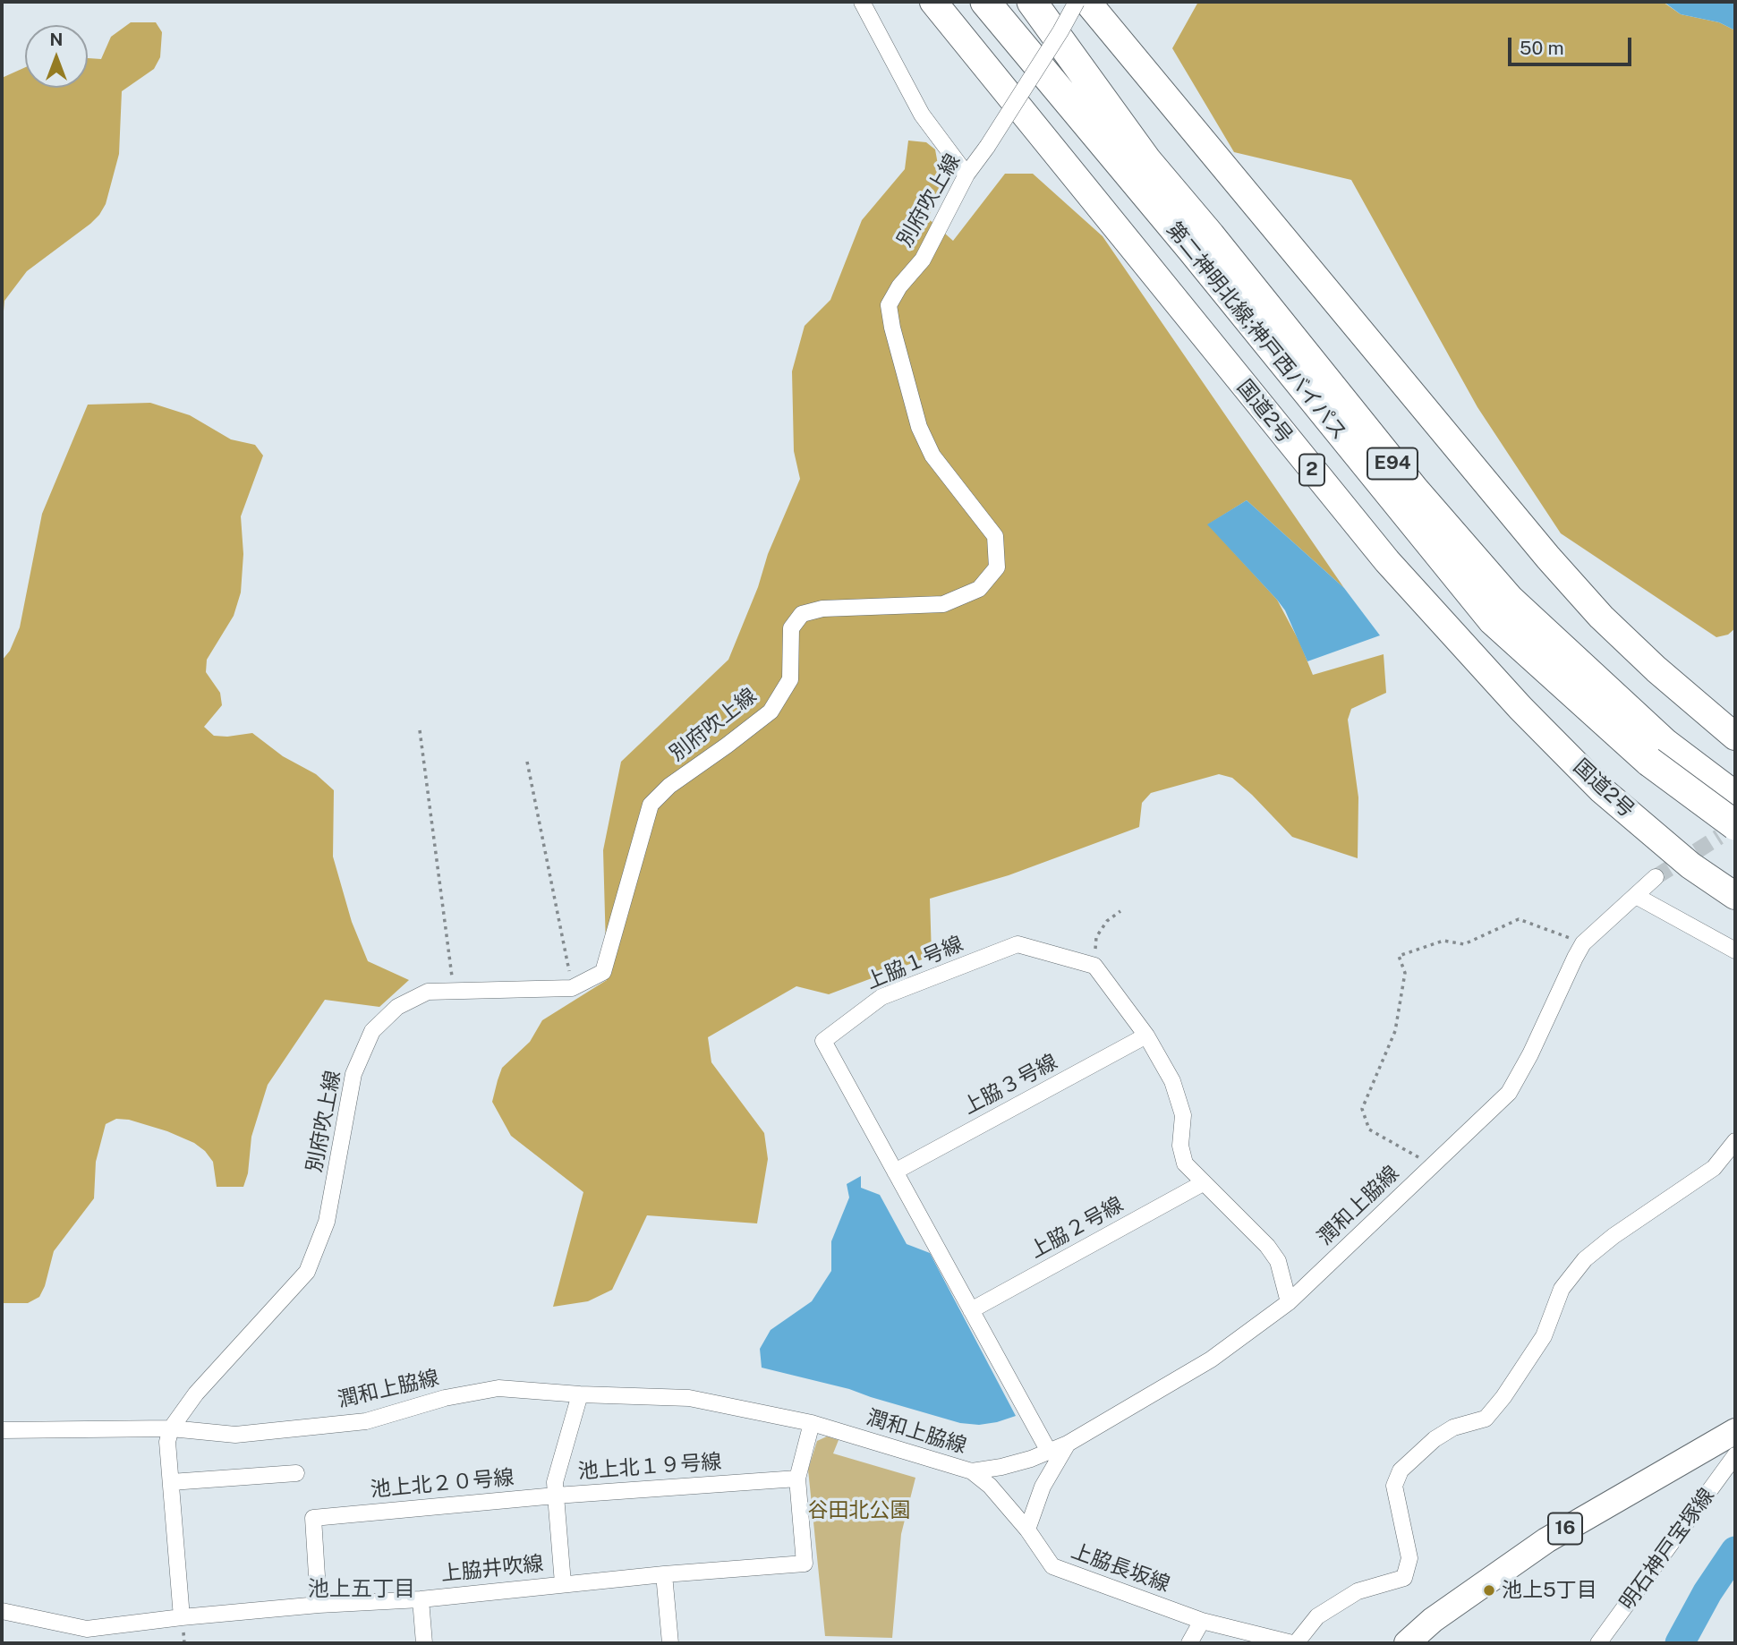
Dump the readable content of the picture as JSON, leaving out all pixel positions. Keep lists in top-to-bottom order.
{
  "streets": {
    "highway": [
      "第二神明北線;神戸西バイパス",
      "国道2号",
      "E94",
      "2"
    ],
    "main road": ["16", "明石神戸宝塚線"],
    "street": [
      "別府吹上線",
      "上脇１号線",
      "上脇３号線",
      "潤和上脇線",
      "上脇２号線",
      "池上北１９号線",
      "池上北２０号線",
      "上脇長坂線",
      "上脇井吹線"
    ]
  },
  "crossings": [
    ["別府吹上線", "潤和上脇線"],
    ["上脇１号線", "上脇３号線"],
    ["上脇１号線", "潤和上脇線"],
    ["上脇１号線", "上脇２号線"],
    ["潤和上脇線", "上脇長坂線"],
    ["池上北１９号線", "池上北２０号線"],
    ["池上北１９号線", "上脇井吹線"],
    ["池上北２０号線", "上脇井吹線"]
  ],
  "districts": ["池上五丁目"],
  "parks": ["谷田北公園"],
  "places": ["池上5丁目"],
  "scale_bar": "50 m",
  "north": "top"
}
